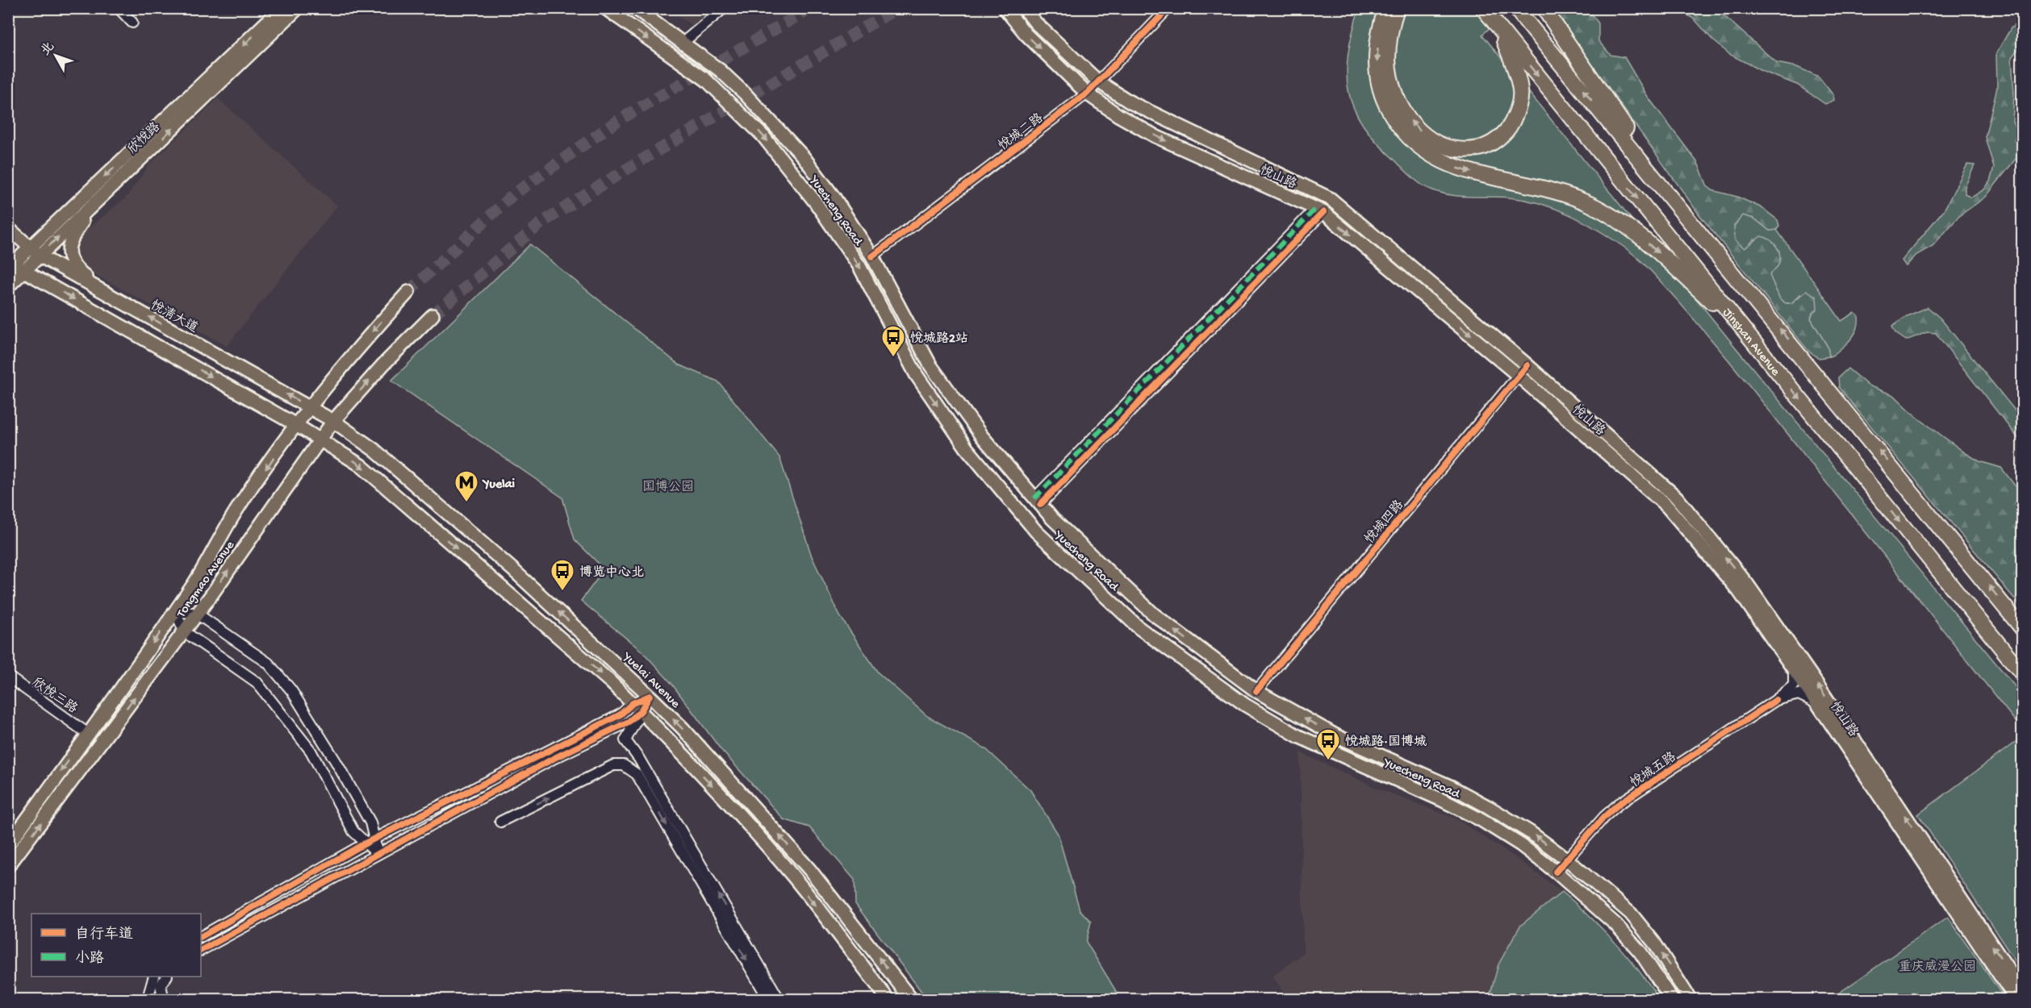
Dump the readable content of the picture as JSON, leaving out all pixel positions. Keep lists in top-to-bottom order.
{
  "streets": {
    "highway": ["Jinshan Avenue"],
    "main road": [
      "欣悦路",
      "悦山路",
      "Yuecheng Road",
      "悦清大道",
      "Tongmao Avenue",
      "Yuelai Avenue"
    ],
    "street": [
      "悦城二路",
      "悦城四路",
      "欣悦三路",
      "悦城五路"
    ]
  },
  "crossings": [
    ["悦城二路", "悦山路"],
    ["悦城二路", "Yuecheng Road"],
    ["欣悦路", "悦清大道"],
    ["悦山路", "悦城四路"],
    ["Yuecheng Road", "悦城四路"],
    ["Yuecheng Road", "悦城五路"],
    ["悦清大道", "Tongmao Avenue"],
    ["悦清大道", "Yuelai Avenue"],
    ["Tongmao Avenue", "Yuelai Avenue"],
    ["Tongmao Avenue", "欣悦三路"]
  ],
  "parks": ["国博公园", "重庆威漫公园"],
  "places": {
    "bus stop": ["悦城路2站", "博览中心北", "悦城路·国博城"],
    "metro station": ["Yuelai"]
  },
  "legend": ["自行车道", "小路"],
  "north": "top left"
}
